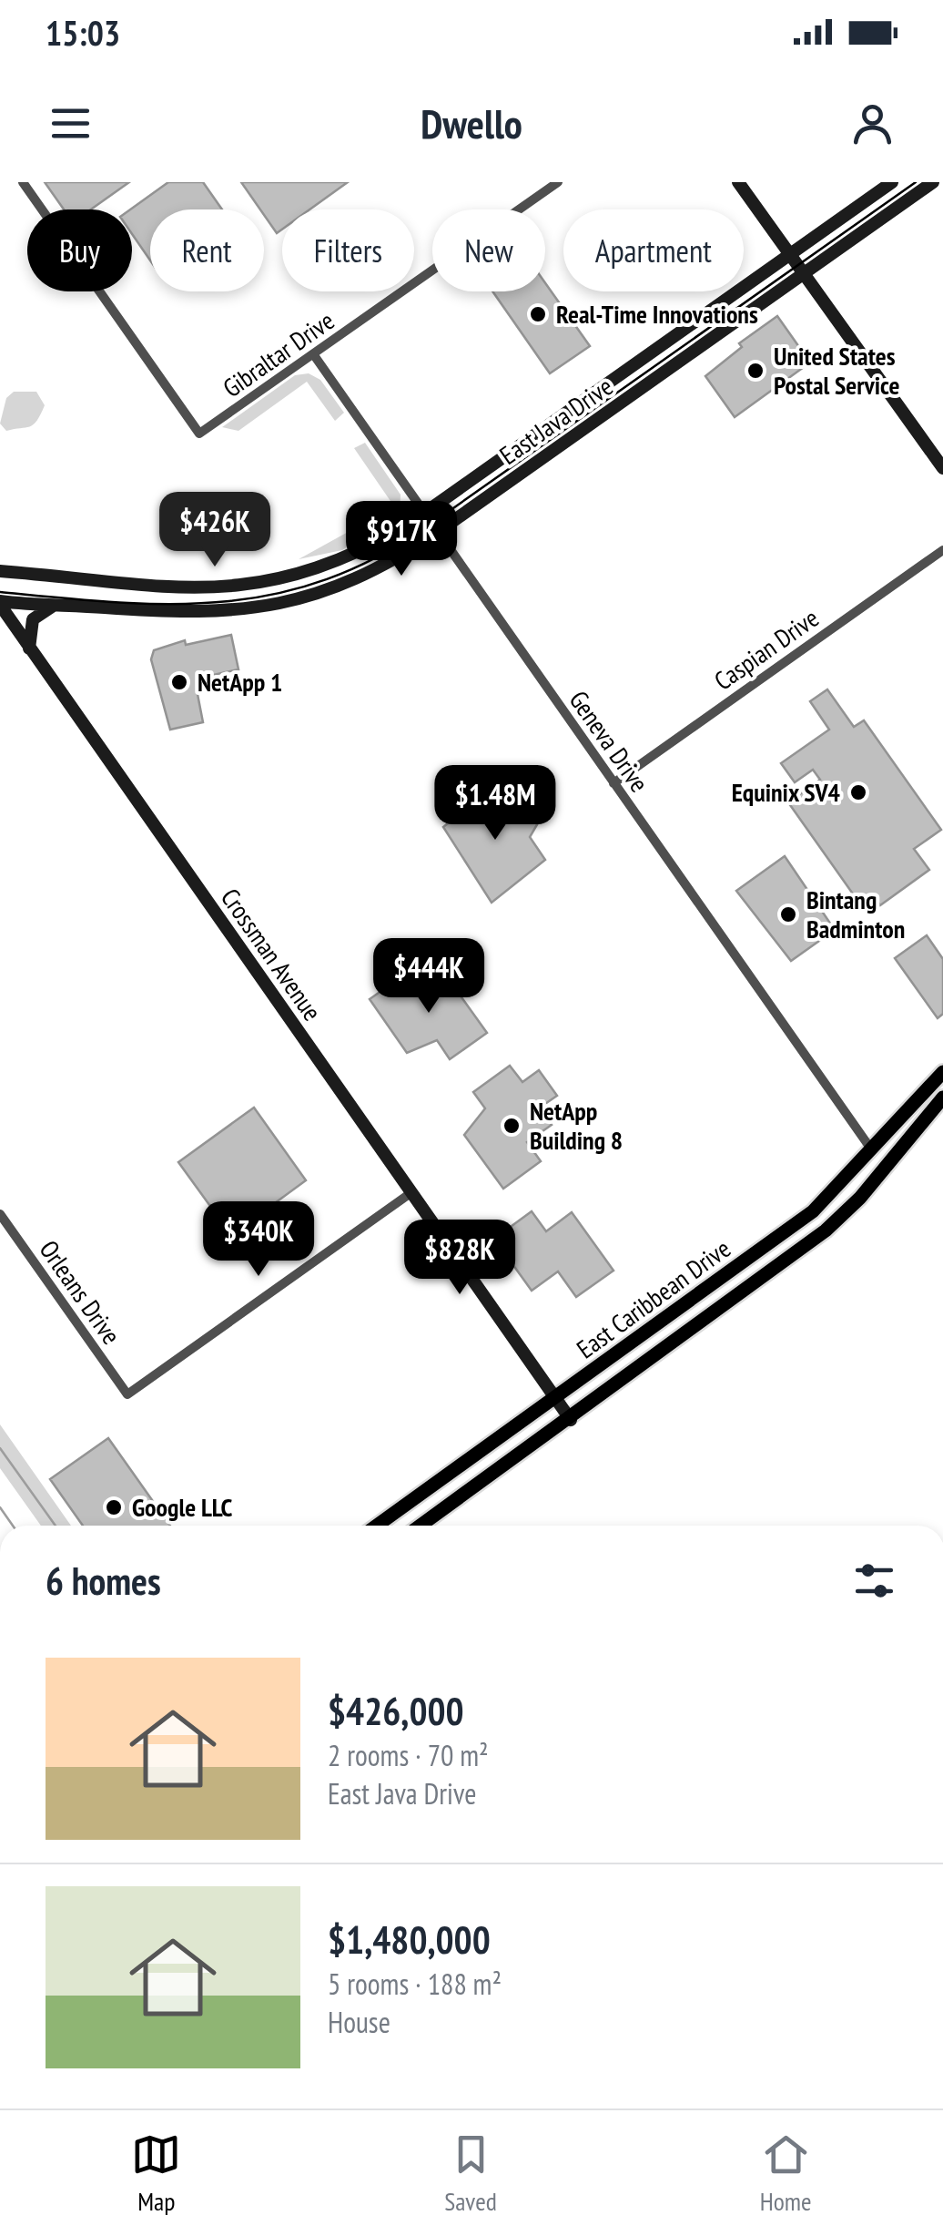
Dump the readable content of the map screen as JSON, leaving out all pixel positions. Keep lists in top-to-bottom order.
{
  "streets": {
    "main road": ["East Java Drive", "Crossman Avenue", "East Caribbean Drive"],
    "street": [
      "Gibraltar Drive",
      "Caspian Drive",
      "Geneva Drive",
      "Orleans Drive"
    ]
  },
  "crossings": [
    ["Gibraltar Drive", "Geneva Drive"],
    ["East Java Drive", "Geneva Drive"],
    ["East Java Drive", "Crossman Avenue"],
    ["Caspian Drive", "Geneva Drive"],
    ["Geneva Drive", "East Caribbean Drive"],
    ["Crossman Avenue", "Orleans Drive"],
    ["Crossman Avenue", "East Caribbean Drive"]
  ],
  "places": [
    "Real-Time Innovations",
    "United States Postal Service",
    "NetApp 1",
    "Equinix SV4",
    "Bintang Badminton",
    "NetApp Building 8",
    "Google LLC"
  ],
  "page": {
    "status": "15:03",
    "header": "Dwello",
    "chip": [
      "Buy",
      "Rent",
      "Filters",
      "New",
      "Apartment"
    ],
    "price": [
      "$426K",
      "$917K",
      "$1.48M",
      "$444K",
      "$340K",
      "$828K"
    ],
    "heading": "6 homes",
    "list": [
      {
        "name": "$426,000",
        "note": "2 rooms · 70 m² · East Java Drive"
      },
      {
        "name": "$1,480,000",
        "note": "5 rooms · 188 m² · House"
      }
    ],
    "tabs": ["Map", "Saved", "Home"]
  }
}
